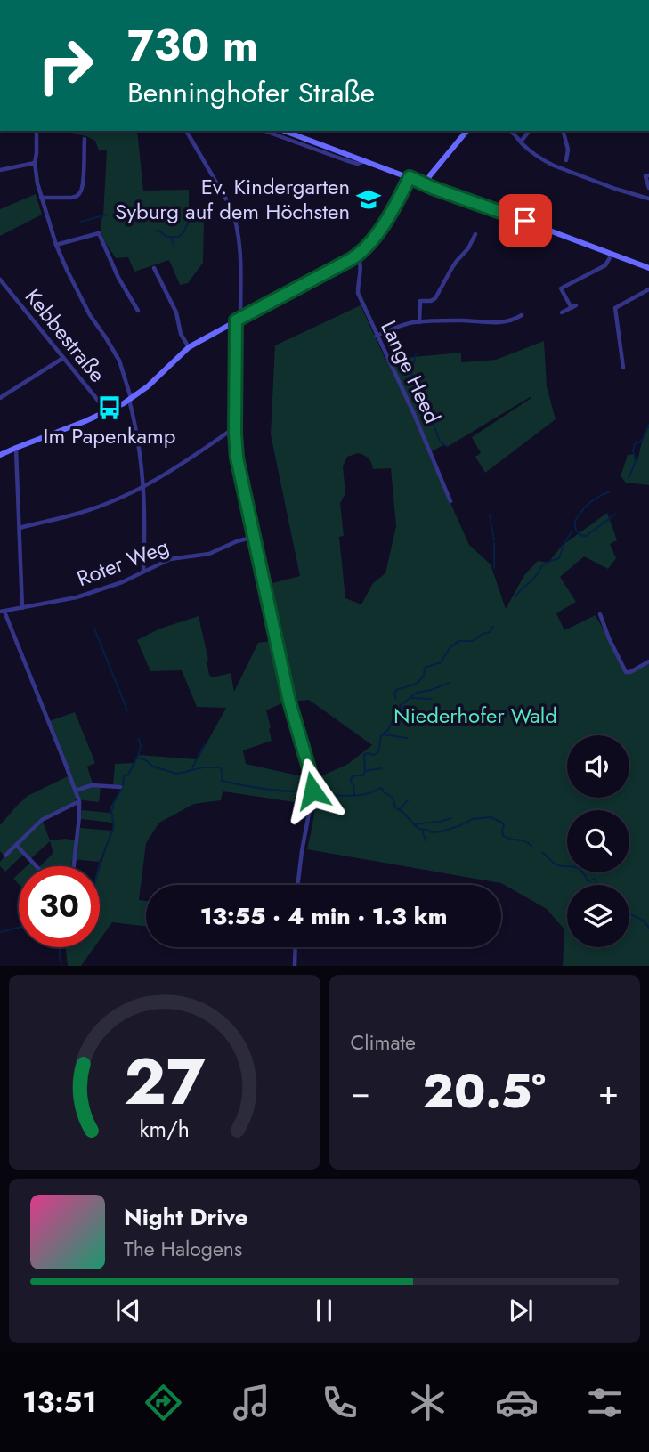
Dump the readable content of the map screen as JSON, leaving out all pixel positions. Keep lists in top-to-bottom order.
{
  "streets": {
    "street": ["Kebbestraße", "Lange Heed", "Roter Weg"]
  },
  "parks": ["Niederhofer Wald"],
  "places": {
    "school or university": ["Ev. Kindergarten Syburg auf dem Höchsten"],
    "bus stop": ["Im Papenkamp"]
  },
  "page": {
    "turn": ["730 m", "Benninghofer Straße"],
    "limit": "30",
    "trip": "13:55 · 4 min · 1.3 km",
    "tile": "Climate",
    "heat": ["−", "20.5°", "+"],
    "song": ["Night Drive", "The Halogens"],
    "tabs": "13:51",
    "gauge": ["27", "km/h"]
  }
}
